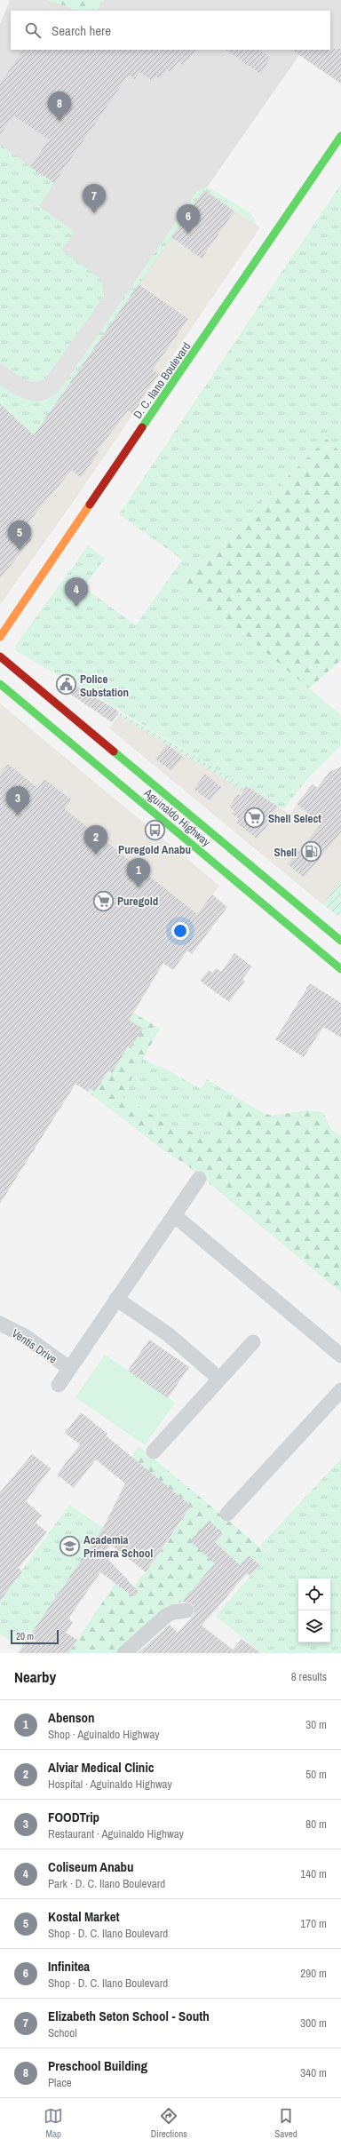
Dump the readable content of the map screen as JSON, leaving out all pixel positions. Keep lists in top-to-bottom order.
{
  "streets": {
    "main road": ["D. C. Ilano Boulevard", "Aguinaldo Highway"],
    "street": ["Ventis Drive"]
  },
  "places": {
    "public building": ["Police Substation"],
    "supermarket": ["Shell Select", "Puregold"],
    "bus stop": ["Puregold Anabu"],
    "fuel station": ["Shell"],
    "school or university": ["Academia Primera School"]
  },
  "scale_bar": "20 m",
  "page": {
    "search": "Search here",
    "pins": [
      "8",
      "7",
      "6",
      "5",
      "4",
      "3",
      "2",
      "1"
    ],
    "scale": "20 m",
    "heading": ["Nearby", "8 results"],
    "list": [
      {
        "mark": "1",
        "name": "Abenson",
        "note": "Shop · Aguinaldo Highway",
        "value": "30 m"
      },
      {
        "mark": "2",
        "name": "Alviar Medical Clinic",
        "note": "Hospital · Aguinaldo Highway",
        "value": "50 m"
      },
      {
        "mark": "3",
        "name": "FOODTrip",
        "note": "Restaurant · Aguinaldo Highway",
        "value": "80 m"
      },
      {
        "mark": "4",
        "name": "Coliseum Anabu",
        "note": "Park · D. C. Ilano Boulevard",
        "value": "140 m"
      },
      {
        "mark": "5",
        "name": "Kostal Market",
        "note": "Shop · D. C. Ilano Boulevard",
        "value": "170 m"
      },
      {
        "mark": "6",
        "name": "Infinitea",
        "note": "Shop · D. C. Ilano Boulevard",
        "value": "290 m"
      },
      {
        "mark": "7",
        "name": "Elizabeth Seton School - South",
        "note": "School",
        "value": "300 m"
      },
      {
        "mark": "8",
        "name": "Preschool Building",
        "note": "Place",
        "value": "340 m"
      }
    ],
    "nav": ["Map", "Directions", "Saved"]
  }
}
